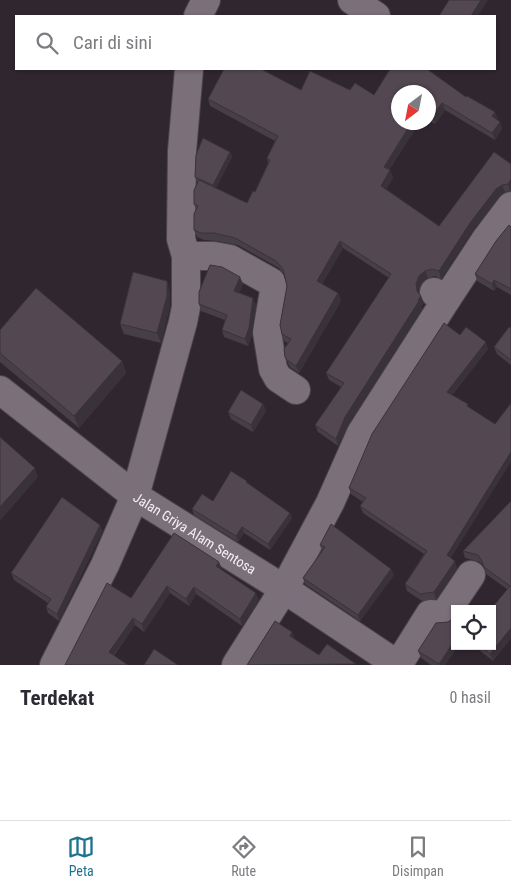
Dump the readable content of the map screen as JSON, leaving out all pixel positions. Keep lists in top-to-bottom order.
{
  "streets": {
    "street": ["Jalan Griya Alam Sentosa"]
  },
  "north": "bottom left",
  "page": {
    "search": "Cari di sini",
    "heading": ["Terdekat", "0 hasil"],
    "nav": ["Peta", "Rute", "Disimpan"]
  }
}
